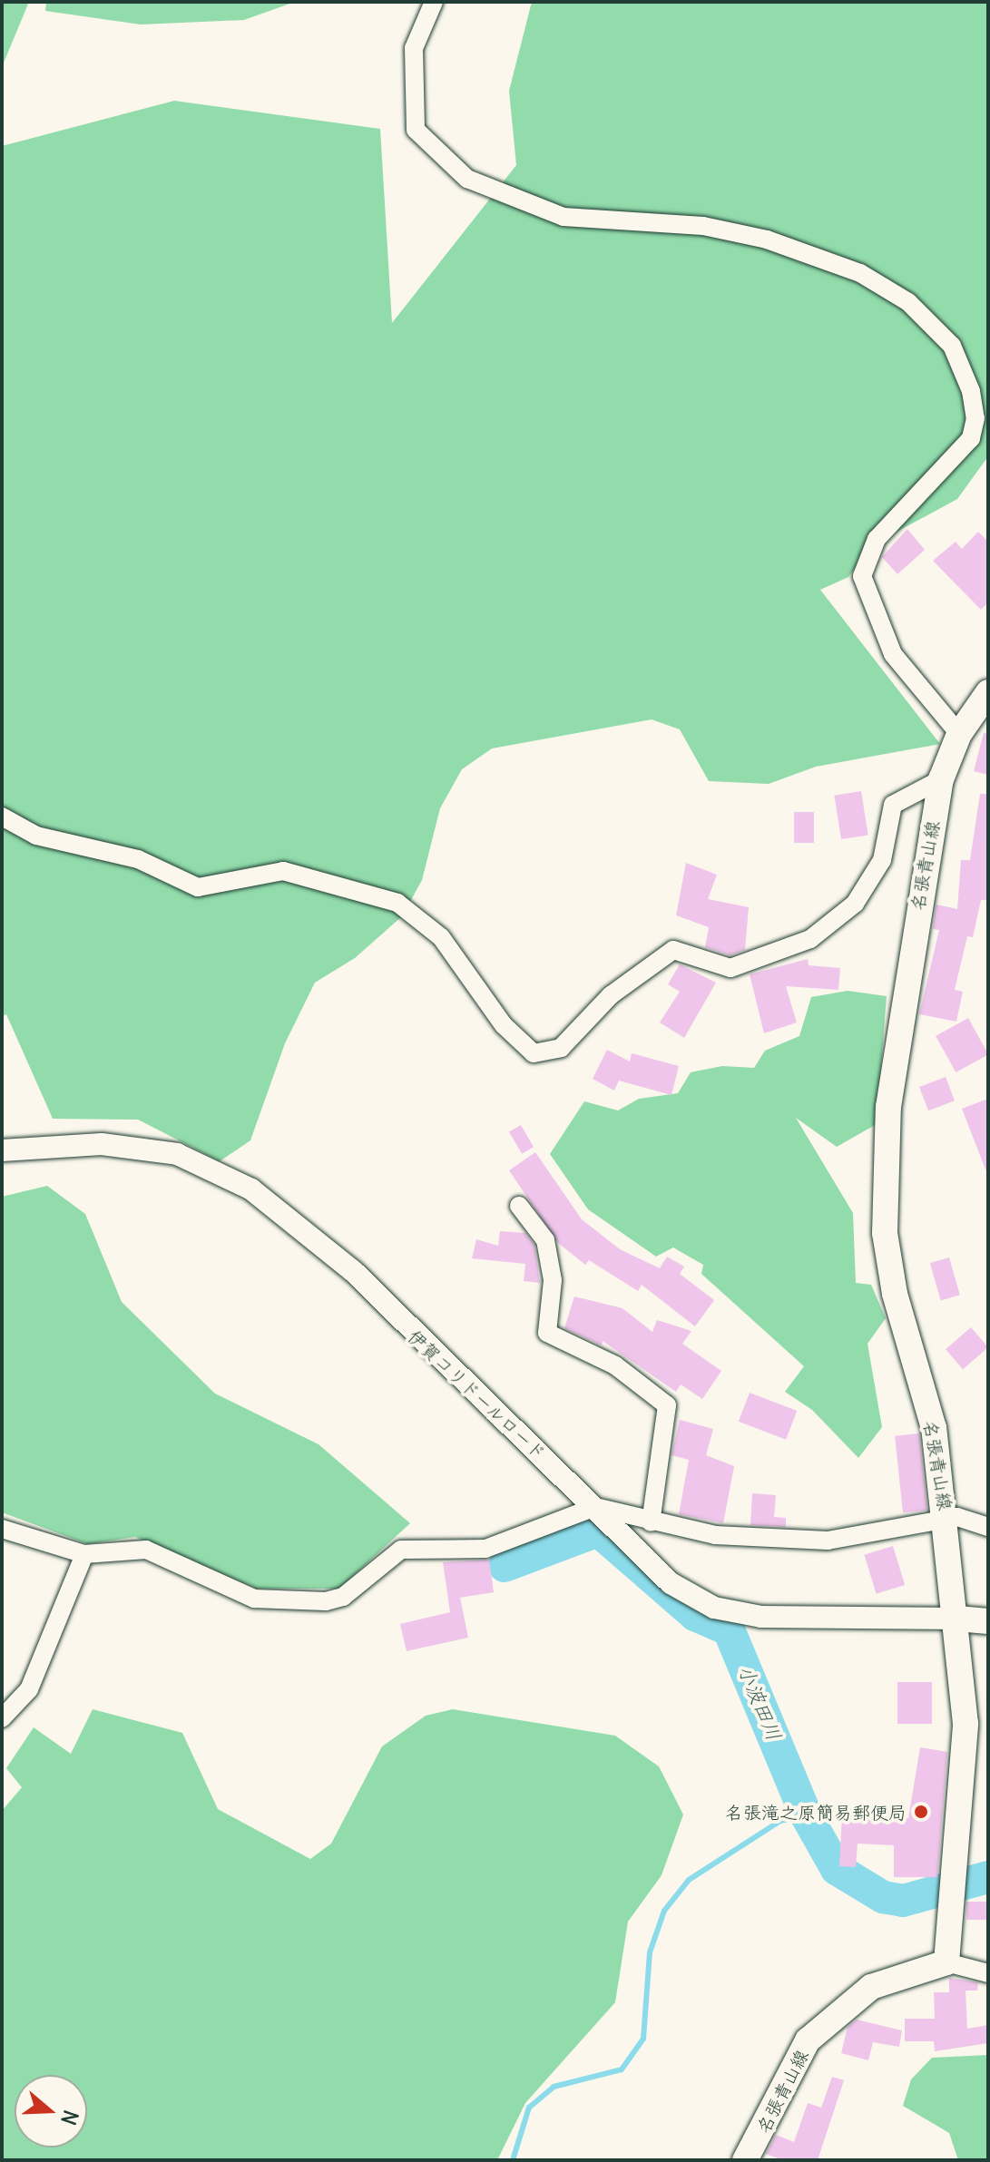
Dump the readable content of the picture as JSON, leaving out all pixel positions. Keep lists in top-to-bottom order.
{
  "streets": {
    "main road": ["名張青山線"],
    "street": ["伊賀コリドールロード"]
  },
  "crossings": [
    ["名張青山線", "伊賀コリドールロード"]
  ],
  "water": ["小波田川"],
  "places": ["名張滝之原簡易郵便局"],
  "north": "right"
}
